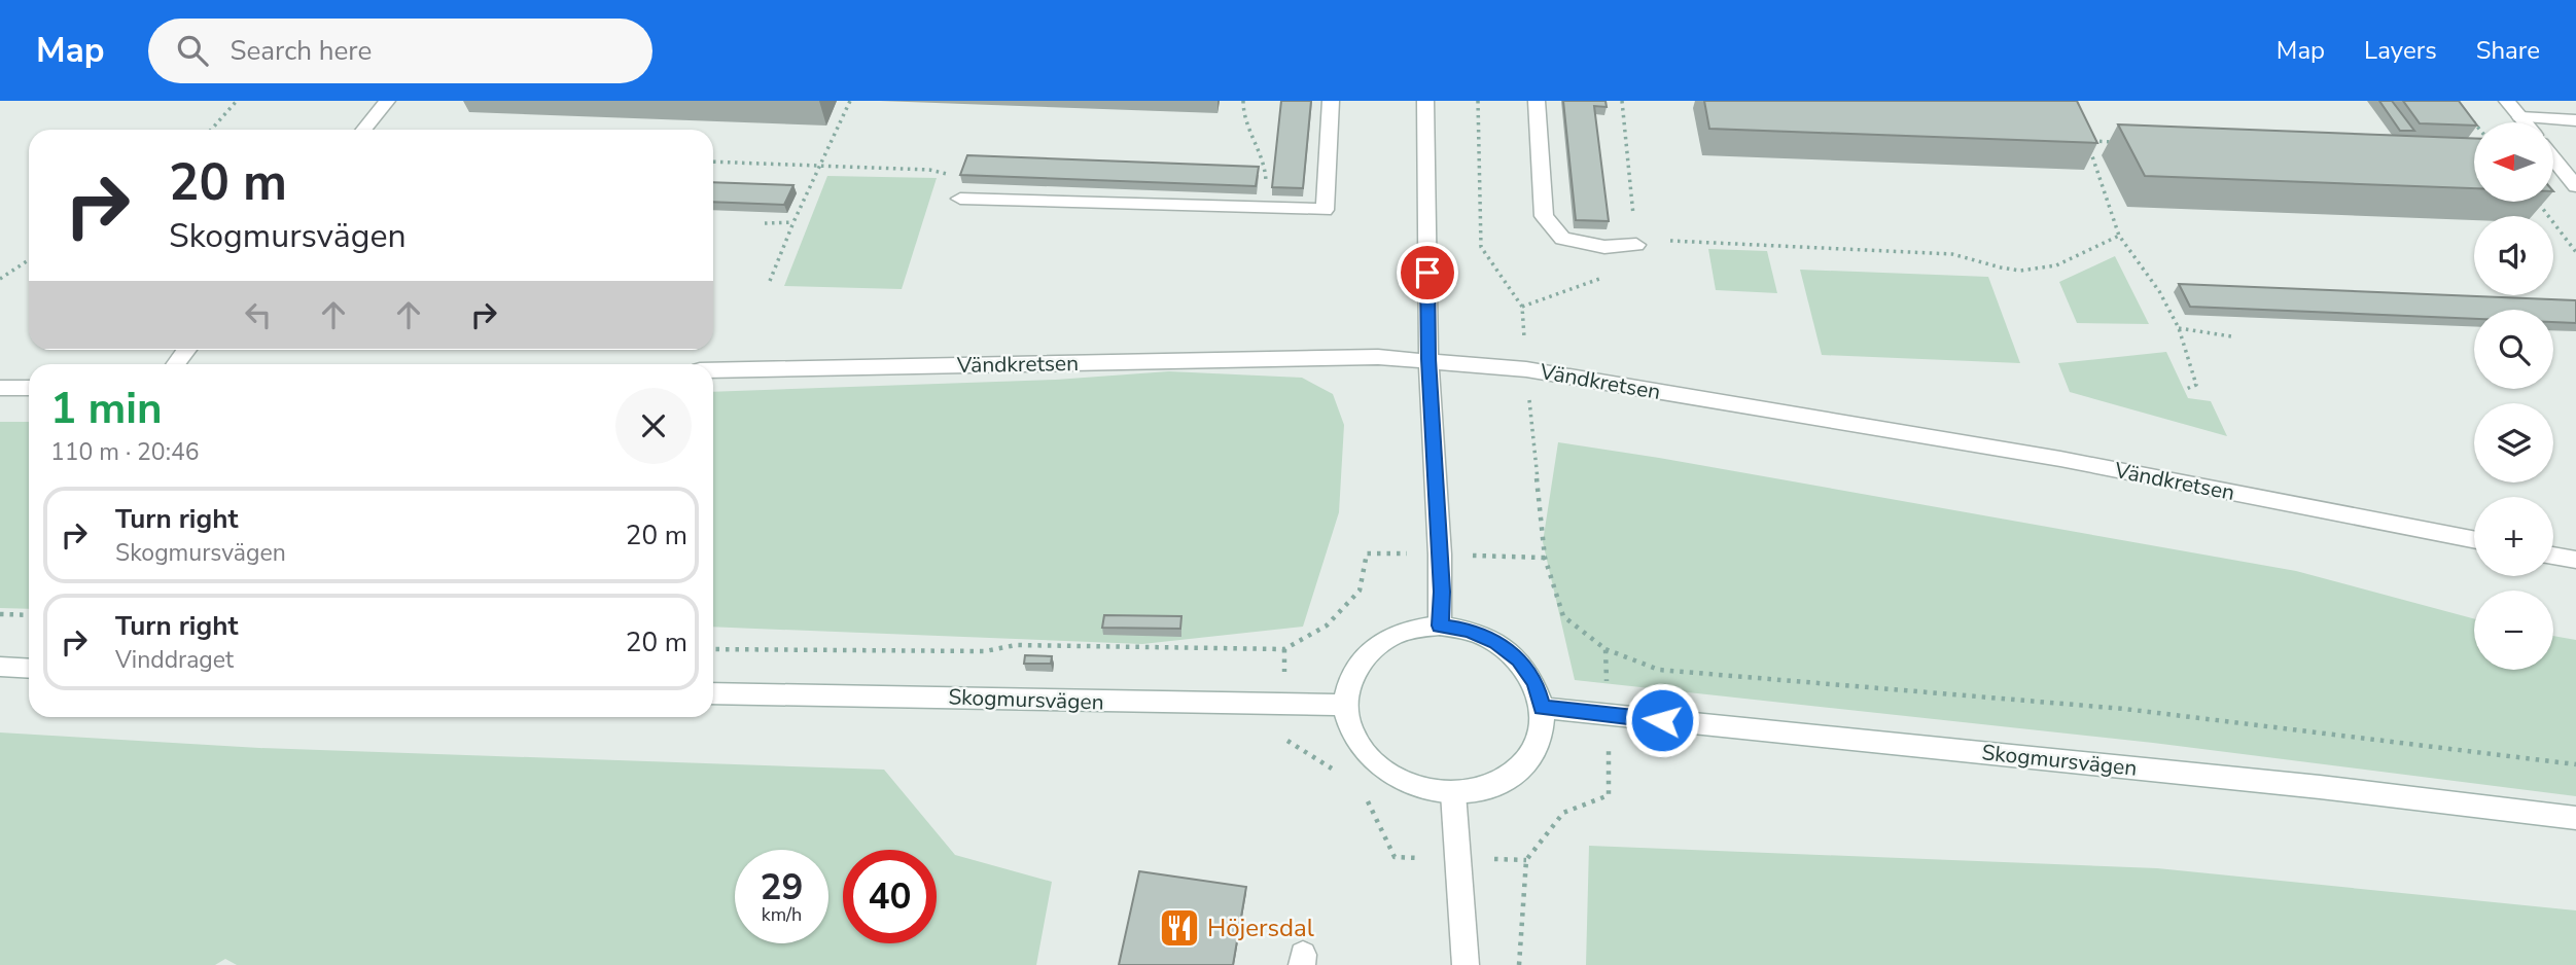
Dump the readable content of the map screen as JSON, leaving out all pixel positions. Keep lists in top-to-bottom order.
{
  "streets": {
    "street": ["Vändkretsen", "Skogmursvägen"]
  },
  "places": {
    "restaurant": ["Höjersdal"]
  },
  "north": "left",
  "page": {
    "header": "Map",
    "search": "Search here",
    "nav": ["Map", "Layers", "Share"],
    "map_buttons": ["+", "−"],
    "turn": ["20 m", "Skogmursvägen"],
    "heading": ["1 min", "110 m · 20:46"],
    "list": [
      {
        "name": "Turn right",
        "note": "Skogmursvägen",
        "value": "20 m"
      },
      {
        "name": "Turn right",
        "note": "Vinddraget",
        "value": "20 m"
      }
    ],
    "speed": "29 km/h",
    "limit": "40"
  }
}
